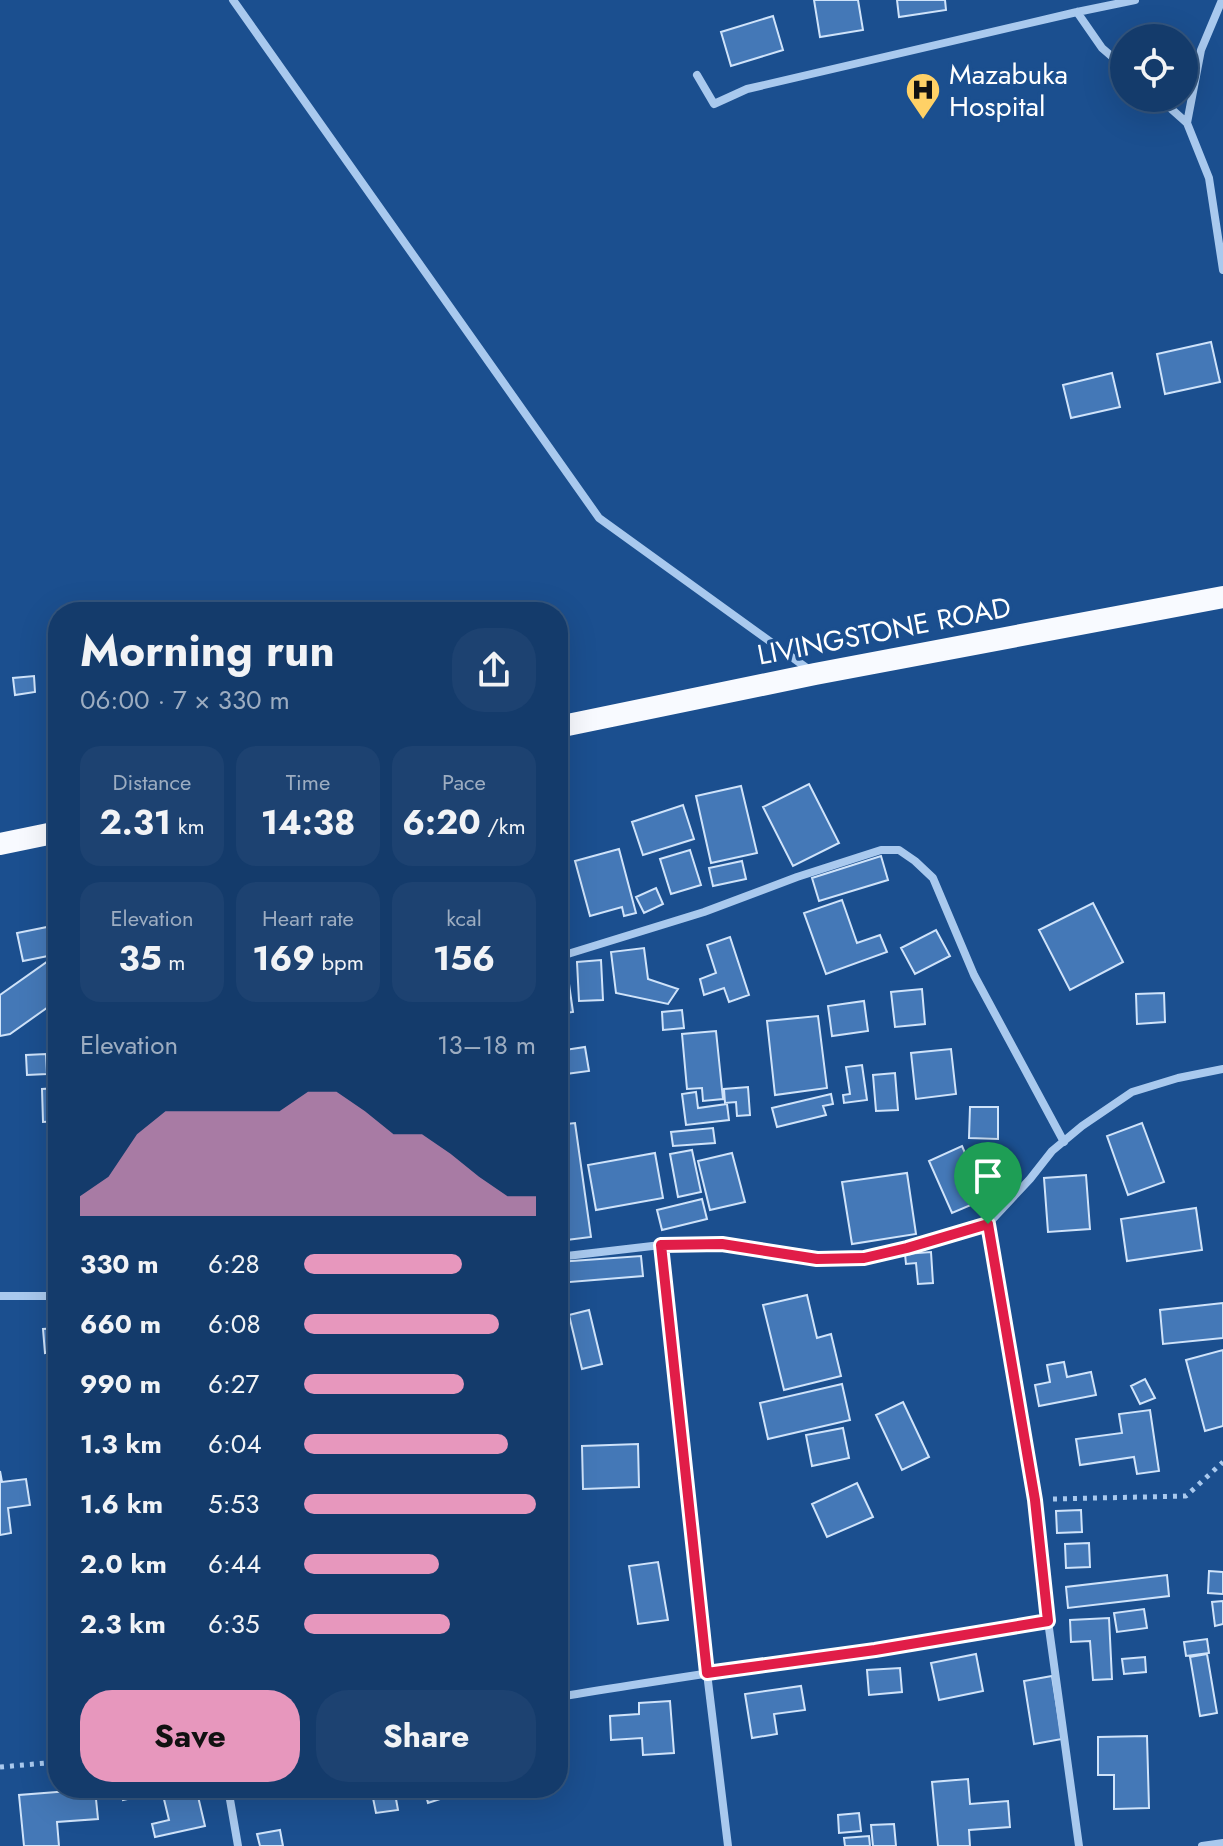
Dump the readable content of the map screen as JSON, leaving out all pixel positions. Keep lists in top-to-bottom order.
{
  "streets": {
    "highway": ["LIVINGSTONE ROAD"]
  },
  "places": {
    "hospital": ["Mazabuka Hospital"]
  },
  "page": {
    "heading": ["Morning run", "06:00 · 7 × 330 m"],
    "stats": [
      ["Distance", "2.31 km"],
      ["Time", "14:38"],
      ["Pace", "6:20 /km"],
      ["Elevation", "35 m"],
      ["Heart rate", "169 bpm"],
      ["kcal", "156"]
    ],
    "chart": ["Elevation", "13–18 m"],
    "list": [
      {
        "name": "330 m",
        "note": "6:28"
      },
      {
        "name": "660 m",
        "note": "6:08"
      },
      {
        "name": "990 m",
        "note": "6:27"
      },
      {
        "name": "1.3 km",
        "note": "6:04"
      },
      {
        "name": "1.6 km",
        "note": "5:53"
      },
      {
        "name": "2.0 km",
        "note": "6:44"
      },
      {
        "name": "2.3 km",
        "note": "6:35"
      }
    ],
    "buttons": ["Save", "Share"]
  }
}
